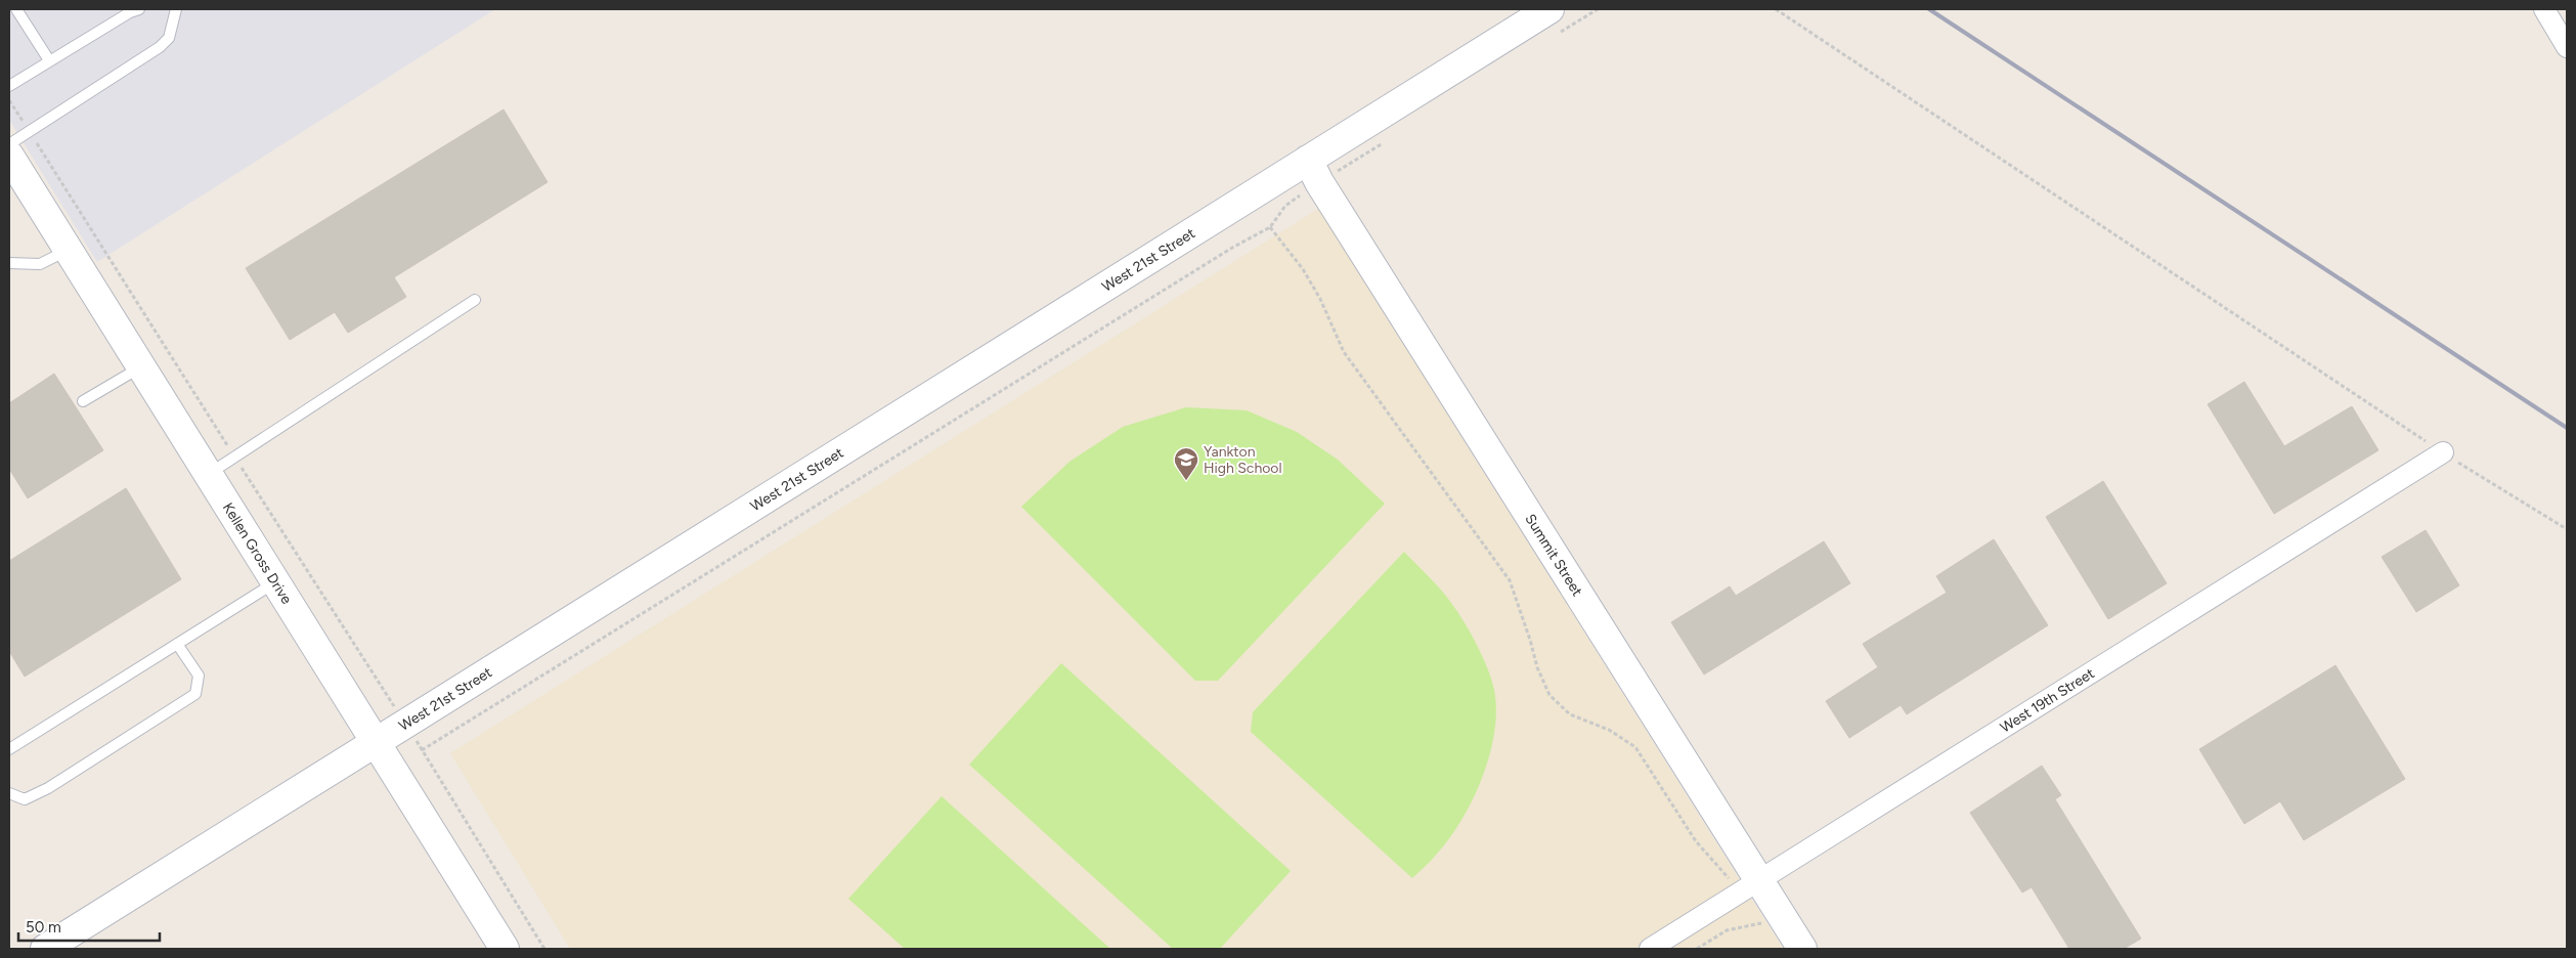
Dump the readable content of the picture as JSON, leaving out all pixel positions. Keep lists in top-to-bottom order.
{
  "streets": {
    "street": [
      "West 21st Street",
      "Kellen Gross Drive",
      "Summit Street",
      "West 19th Street"
    ]
  },
  "crossings": [
    ["West 21st Street", "Kellen Gross Drive"],
    ["West 21st Street", "Summit Street"],
    ["Summit Street", "West 19th Street"]
  ],
  "places": {
    "school or university": ["Yankton High School"]
  },
  "scale_bar": "50 m"
}
